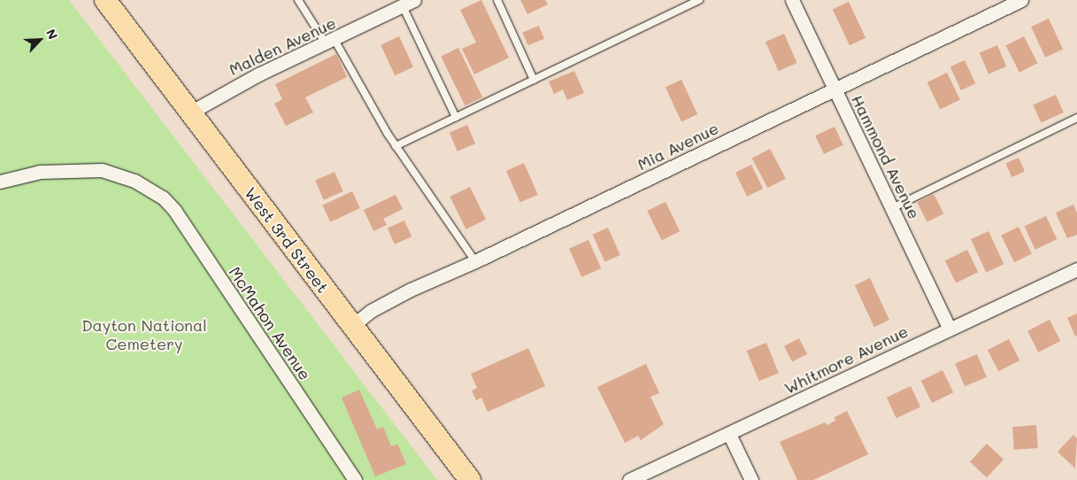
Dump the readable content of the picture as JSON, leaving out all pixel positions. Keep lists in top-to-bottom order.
{
  "streets": {
    "main road": ["West 3rd Street"],
    "street": [
      "Malden Avenue",
      "Mia Avenue",
      "Hammond Avenue",
      "McMahon Avenue",
      "Whitmore Avenue"
    ]
  },
  "crossings": [
    ["Malden Avenue", "West 3rd Street"],
    ["Mia Avenue", "Hammond Avenue"],
    ["Mia Avenue", "West 3rd Street"],
    ["Hammond Avenue", "Whitmore Avenue"]
  ],
  "parks": ["Dayton National Cemetery"],
  "north": "top right"
}
